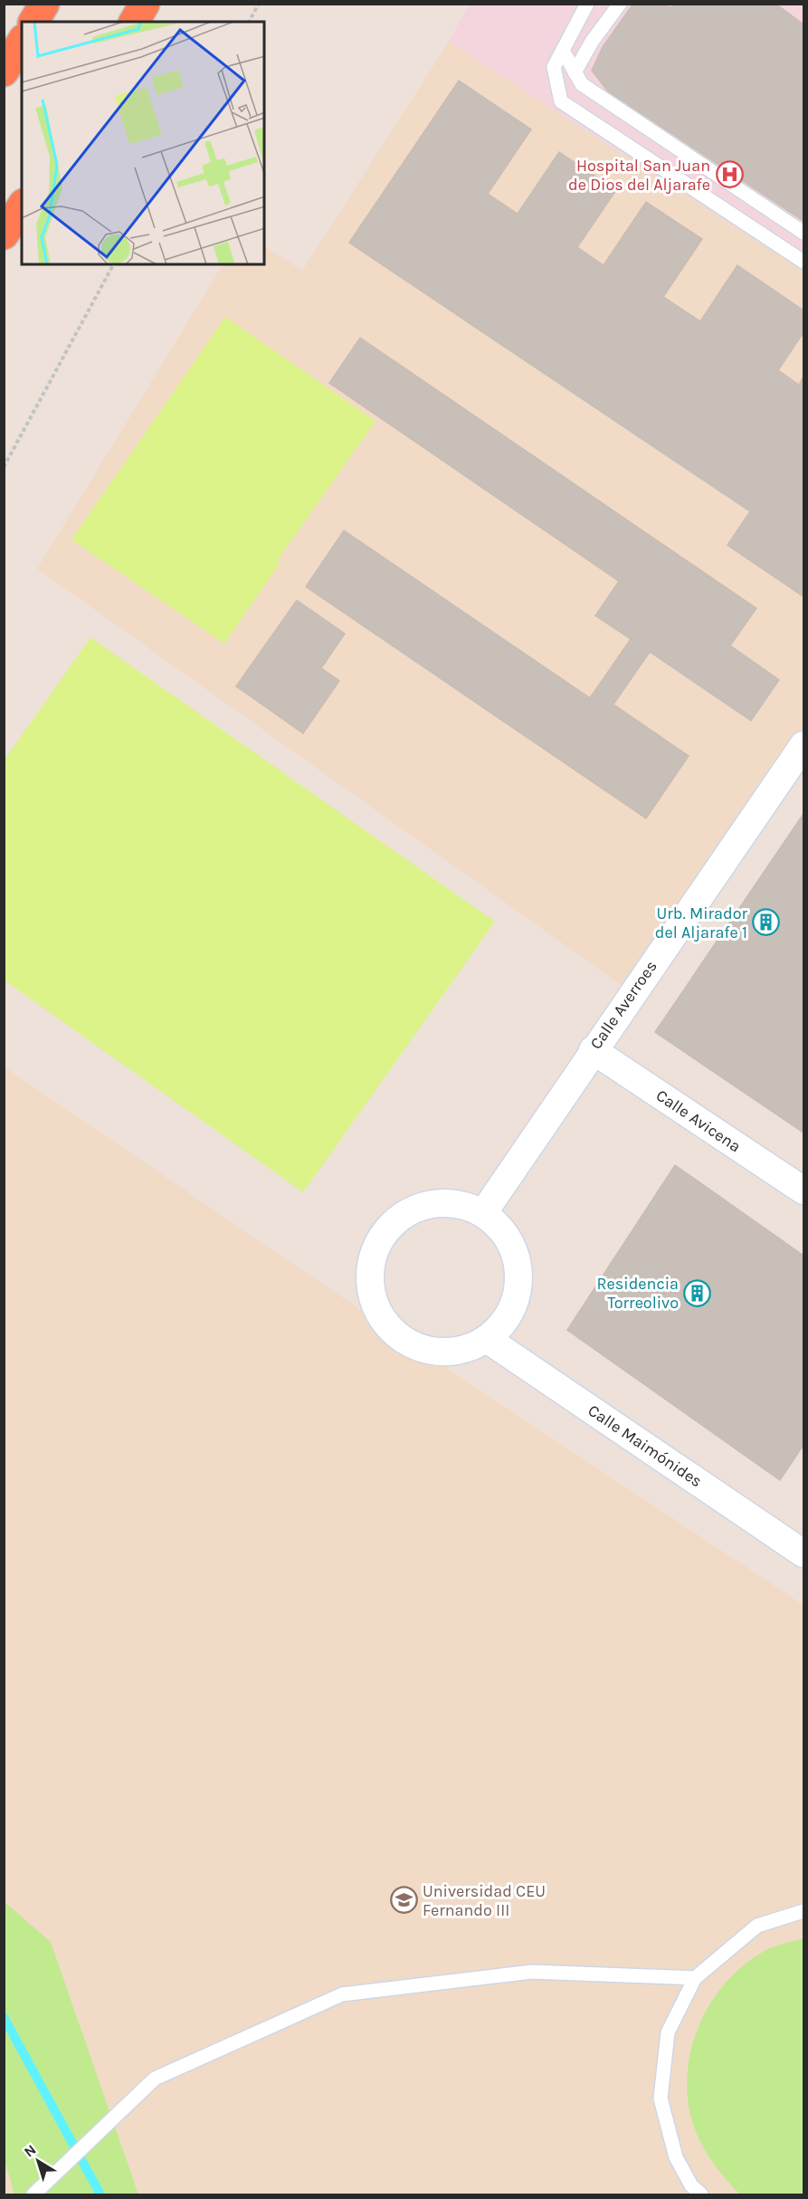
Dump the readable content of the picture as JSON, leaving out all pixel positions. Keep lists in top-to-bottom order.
{
  "streets": {
    "street": ["Calle Averroes", "Calle Avicena", "Calle Maimónides"]
  },
  "crossings": [
    ["Calle Averroes", "Calle Avicena"],
    ["Calle Averroes", "Calle Maimónides"]
  ],
  "places": {
    "hospital": ["Hospital San Juan de Dios del Aljarafe"],
    "building": ["Urb. Mirador del Aljarafe 1", "Residencia Torreolivo"],
    "school or university": ["Universidad CEU Fernando III"]
  },
  "north": "top left"
}
